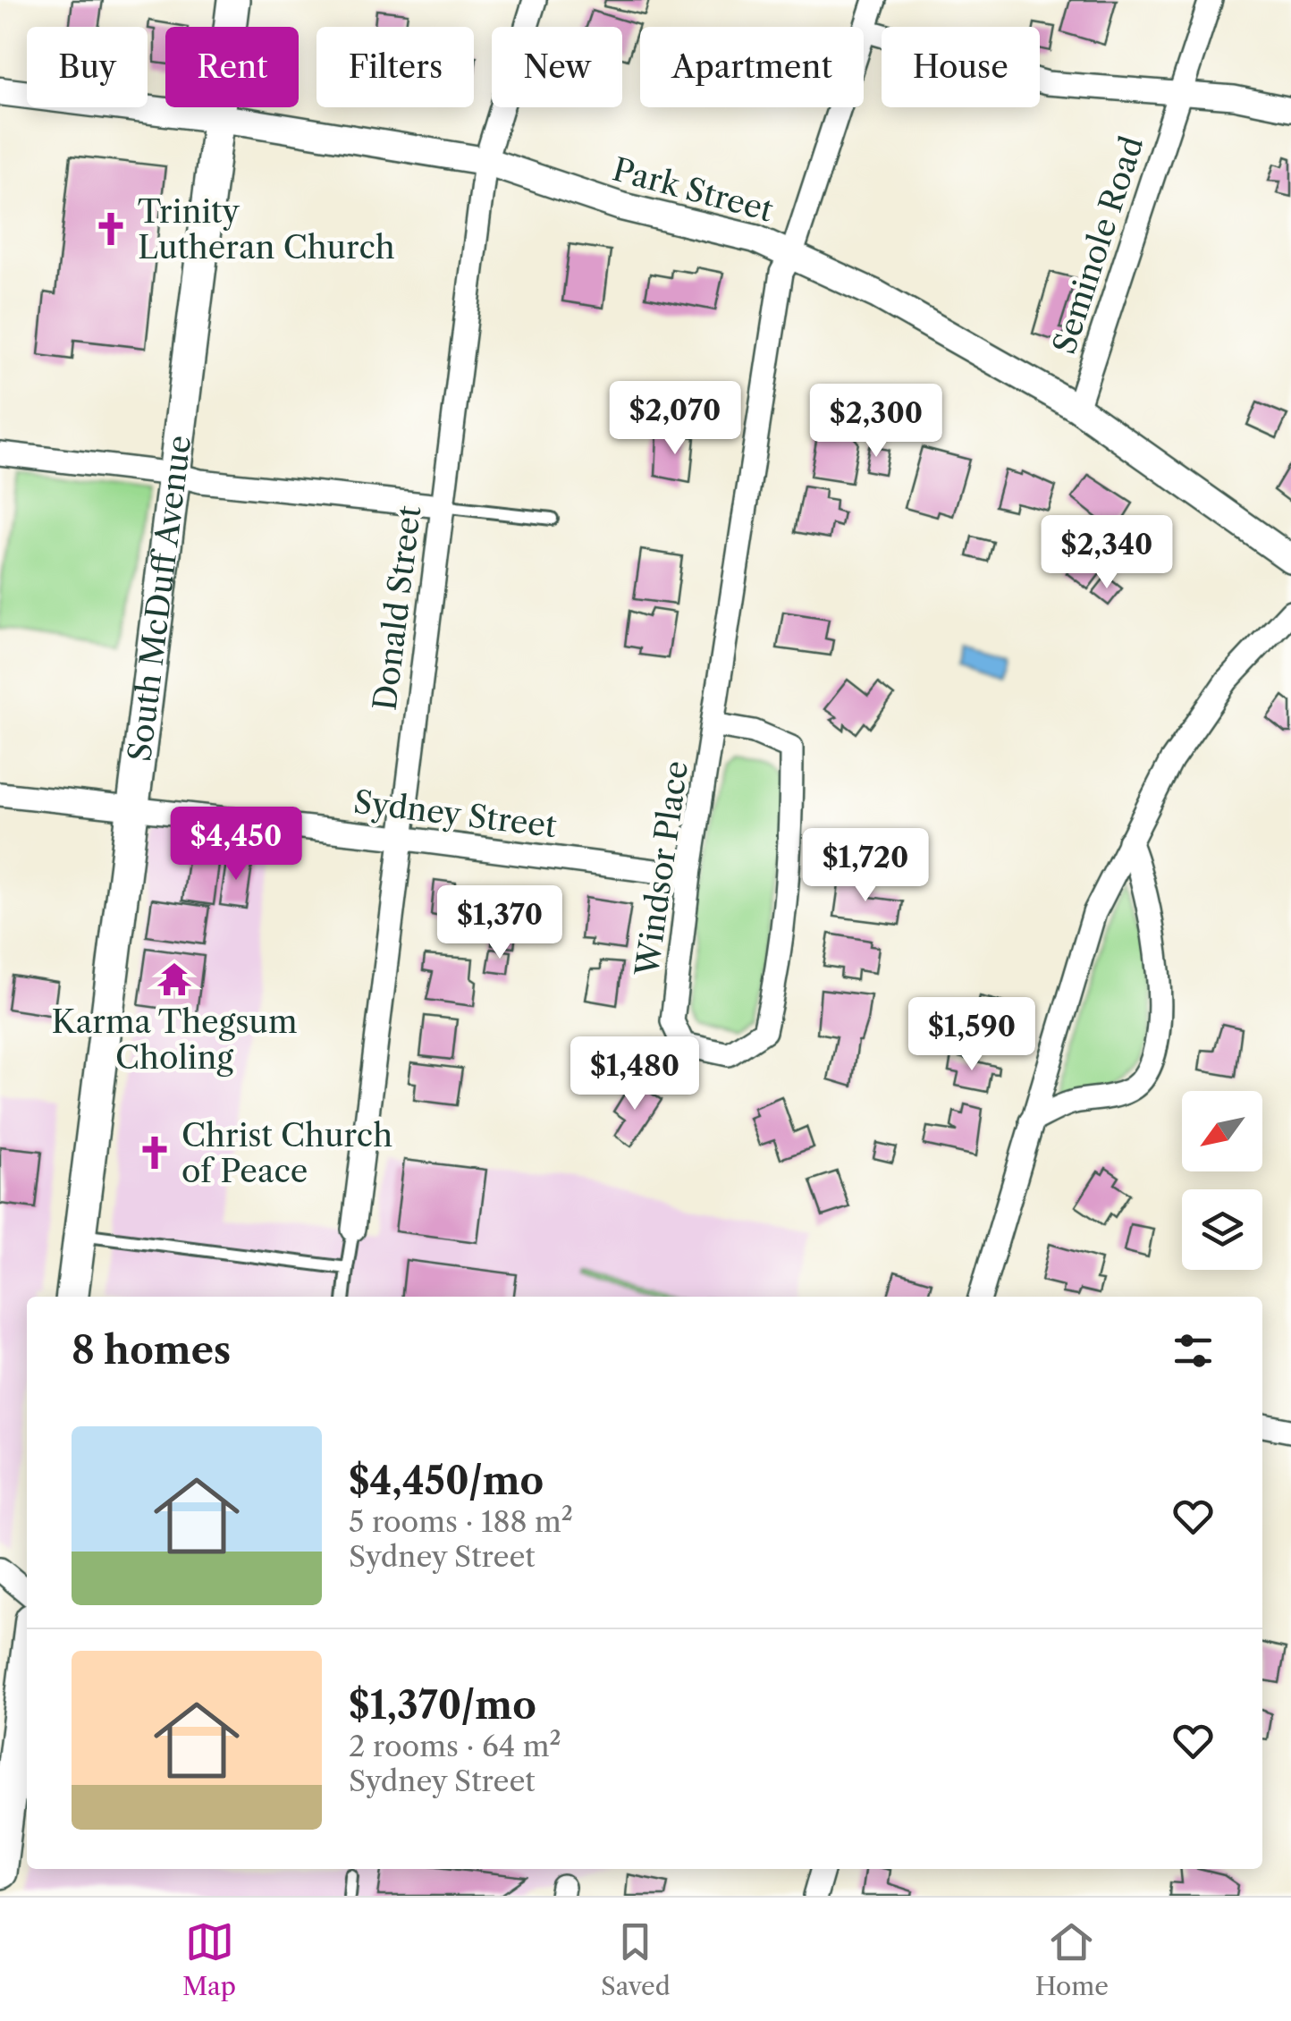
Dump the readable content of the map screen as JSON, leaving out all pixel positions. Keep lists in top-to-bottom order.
{
  "streets": {
    "main road": ["South McDuff Avenue"],
    "street": [
      "Park Street",
      "Seminole Road",
      "Donald Street",
      "Sydney Street",
      "Windsor Place"
    ]
  },
  "crossings": [
    ["Park Street", "Seminole Road"],
    ["Park Street", "South McDuff Avenue"],
    ["Park Street", "Donald Street"],
    ["Park Street", "Windsor Place"],
    ["South McDuff Avenue", "Sydney Street"],
    ["Donald Street", "Sydney Street"],
    ["Sydney Street", "Windsor Place"]
  ],
  "places": {
    "church": ["Trinity Lutheran Church", "Christ Church of Peace"],
    "temple": ["Karma Thegsum Choling"]
  },
  "north": "bottom left",
  "page": {
    "chip": [
      "Buy",
      "Rent",
      "Filters",
      "New",
      "Apartment",
      "House"
    ],
    "price": [
      "$2,070",
      "$2,300",
      "$2,340",
      "$4,450",
      "$1,720",
      "$1,370",
      "$1,590",
      "$1,480"
    ],
    "heading": "8 homes",
    "list": [
      {
        "name": "$4,450/mo",
        "note": "5 rooms · 188 m² · Sydney Street"
      },
      {
        "name": "$1,370/mo",
        "note": "2 rooms · 64 m² · Sydney Street"
      }
    ],
    "tabs": ["Map", "Saved", "Home"]
  }
}
